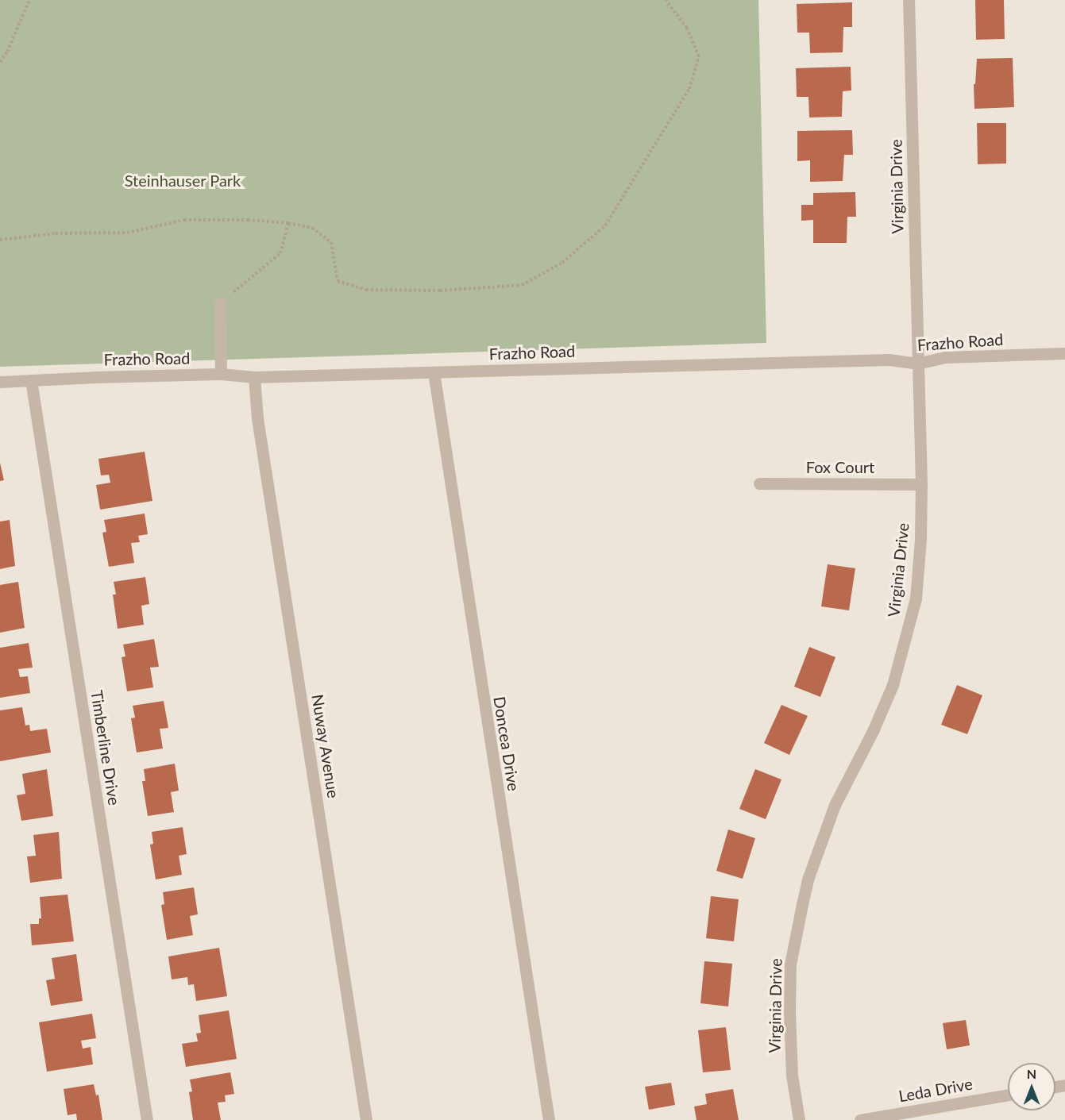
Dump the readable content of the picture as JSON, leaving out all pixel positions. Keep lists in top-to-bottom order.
{
  "streets": {
    "street": [
      "Virginia Drive",
      "Frazho Road",
      "Fox Court",
      "Doncea Drive",
      "Nuway Avenue",
      "Timberline Drive",
      "Leda Drive"
    ]
  },
  "crossings": [
    ["Virginia Drive", "Frazho Road"],
    ["Virginia Drive", "Fox Court"],
    ["Frazho Road", "Doncea Drive"],
    ["Frazho Road", "Nuway Avenue"],
    ["Frazho Road", "Timberline Drive"]
  ],
  "parks": ["Steinhauser Park"],
  "north": "top"
}
